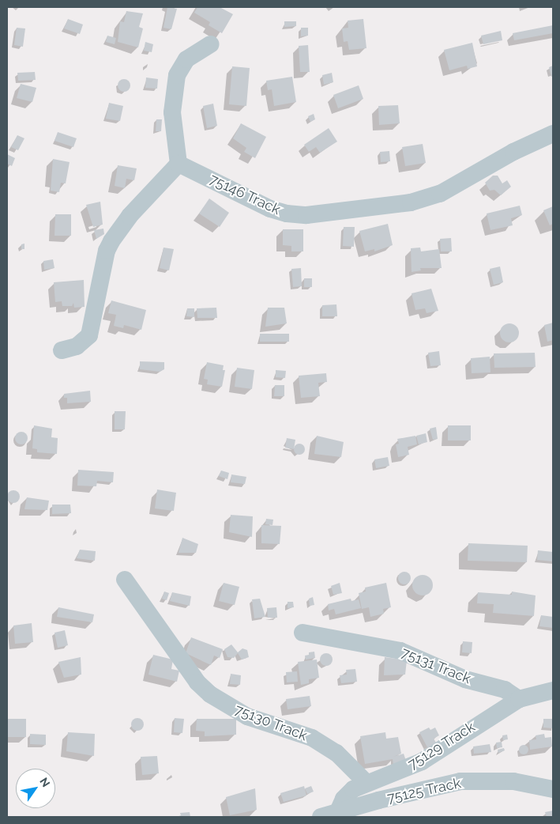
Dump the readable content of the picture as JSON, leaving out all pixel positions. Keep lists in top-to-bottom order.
{
  "streets": {
    "street": [
      "75146 Track",
      "75131 Track",
      "75130 Track",
      "75129 Track",
      "75125 Track"
    ]
  },
  "crossings": [
    ["75131 Track", "75129 Track"],
    ["75130 Track", "75129 Track"],
    ["75129 Track", "75125 Track"]
  ],
  "north": "top right"
}
